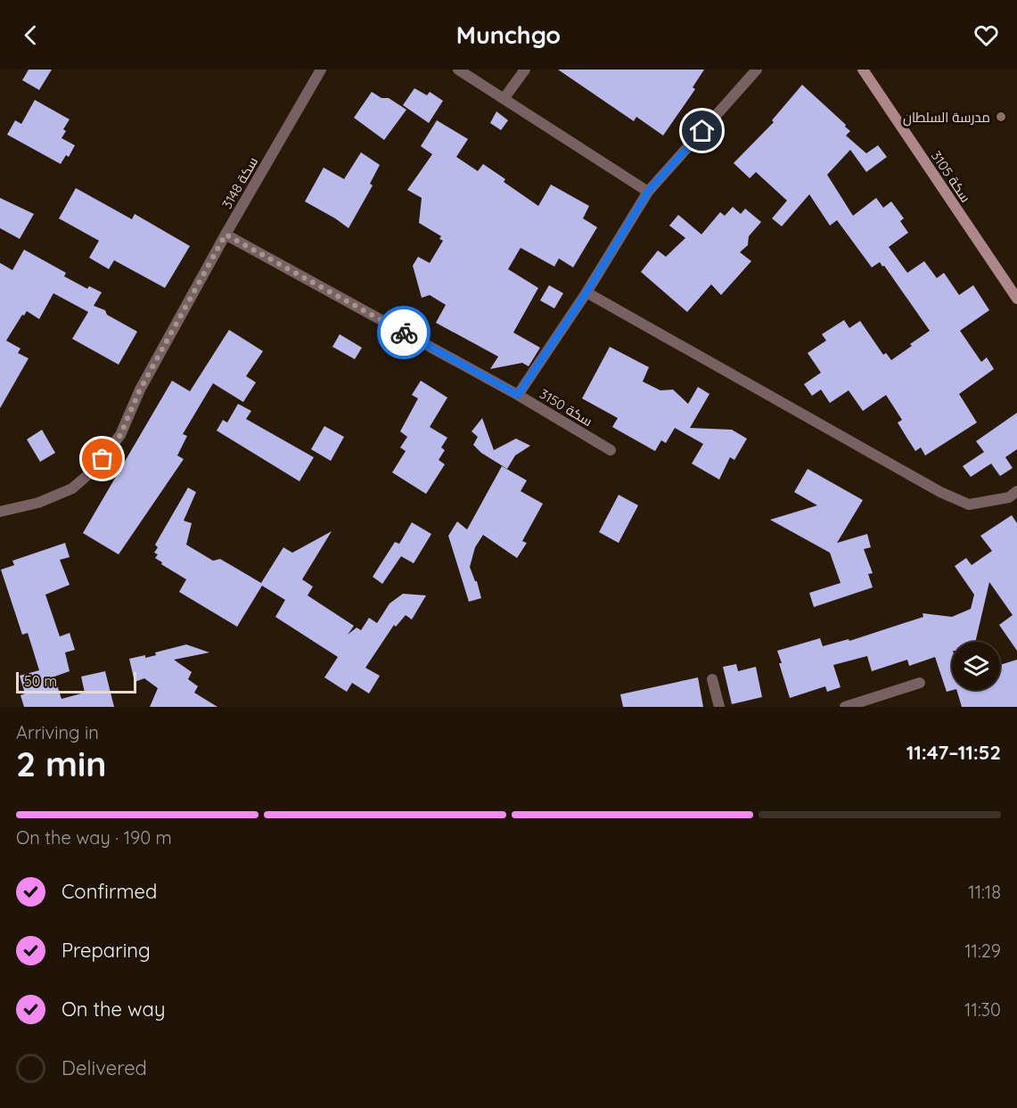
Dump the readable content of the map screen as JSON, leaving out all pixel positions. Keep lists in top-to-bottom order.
{
  "streets": {
    "street": ["سكة 3105", "سكة 3148", "سكة 3150"]
  },
  "crossings": [
    ["سكة 3148", "سكة 3150"]
  ],
  "places": ["مدرسة السلطان"],
  "scale_bar": "50 m",
  "page": {
    "header": "Munchgo",
    "scale": "50 m",
    "heading": ["2 min", "Arriving in", "11:47–11:52"],
    "bar": "On the way · 190 m",
    "list": [
      ["Confirmed", "11:18"],
      ["Preparing", "11:29"],
      ["On the way", "11:30"],
      "Delivered"
    ]
  }
}
